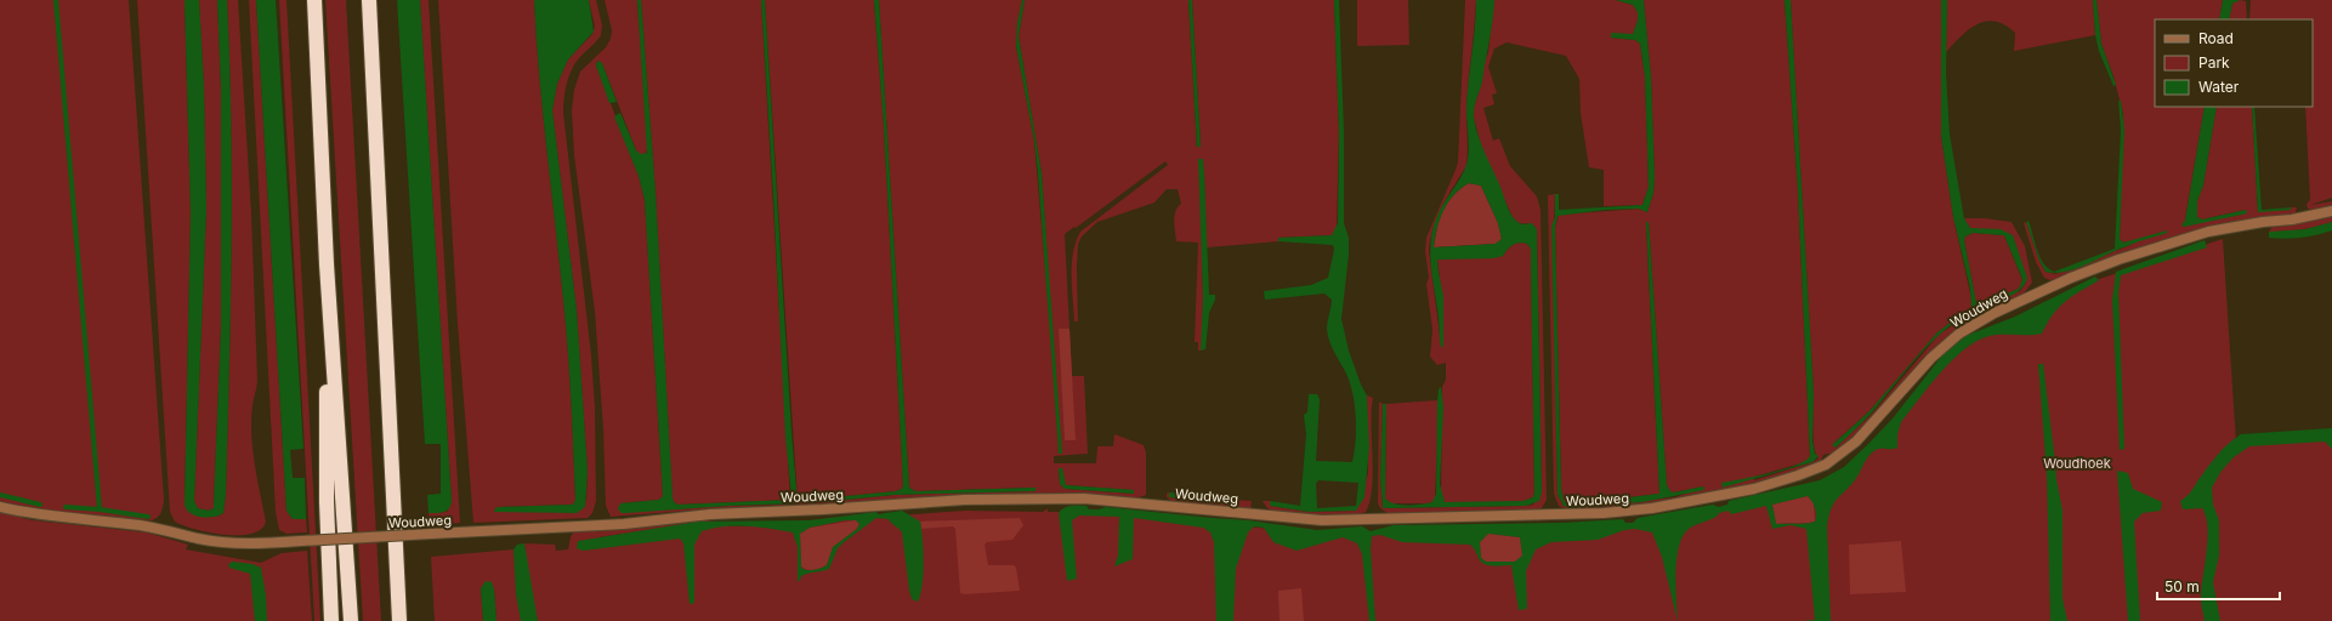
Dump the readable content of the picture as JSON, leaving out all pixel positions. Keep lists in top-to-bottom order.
{
  "streets": {
    "street": ["Woudweg"]
  },
  "parks": ["Woudhoek"],
  "legend": ["Road", "Park", "Water"],
  "scale_bar": "50 m"
}
